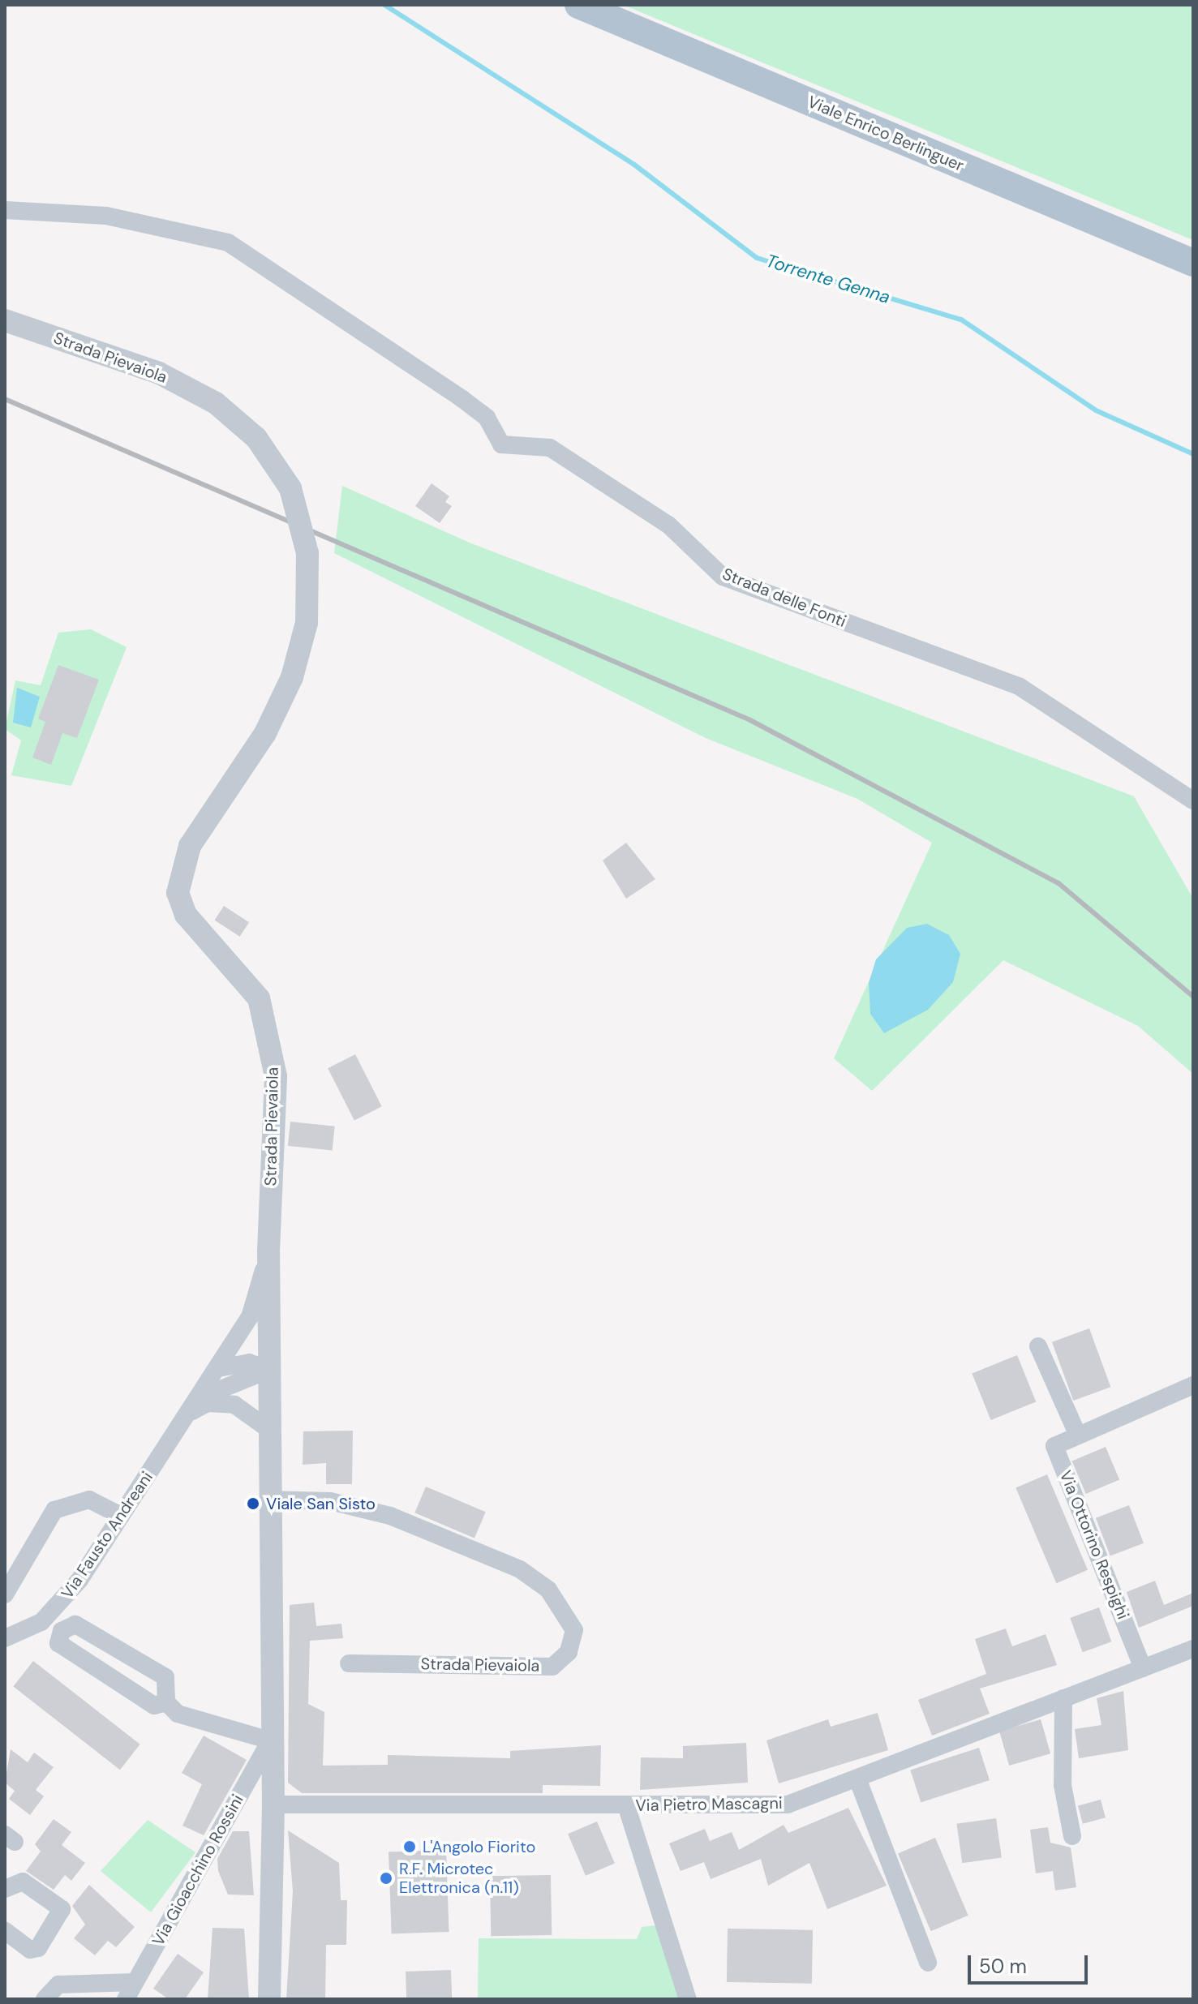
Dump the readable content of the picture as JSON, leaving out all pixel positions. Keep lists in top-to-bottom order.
{
  "streets": {
    "main road": ["Viale Enrico Berlinguer"],
    "street": [
      "Strada Pievaiola",
      "Strada delle Fonti",
      "Via Fausto Andreani",
      "Via Ottorino Respighi",
      "Via Pietro Mascagni",
      "Via Gioacchino Rossini"
    ]
  },
  "crossings": [
    ["Strada Pievaiola", "Via Fausto Andreani"],
    ["Via Ottorino Respighi", "Via Pietro Mascagni"]
  ],
  "water": ["Torrente Genna"],
  "places": ["Viale San Sisto", "L'Angolo Fiorito", "R.F. Microtec Elettronica (n.11)"],
  "scale_bar": "50 m"
}
